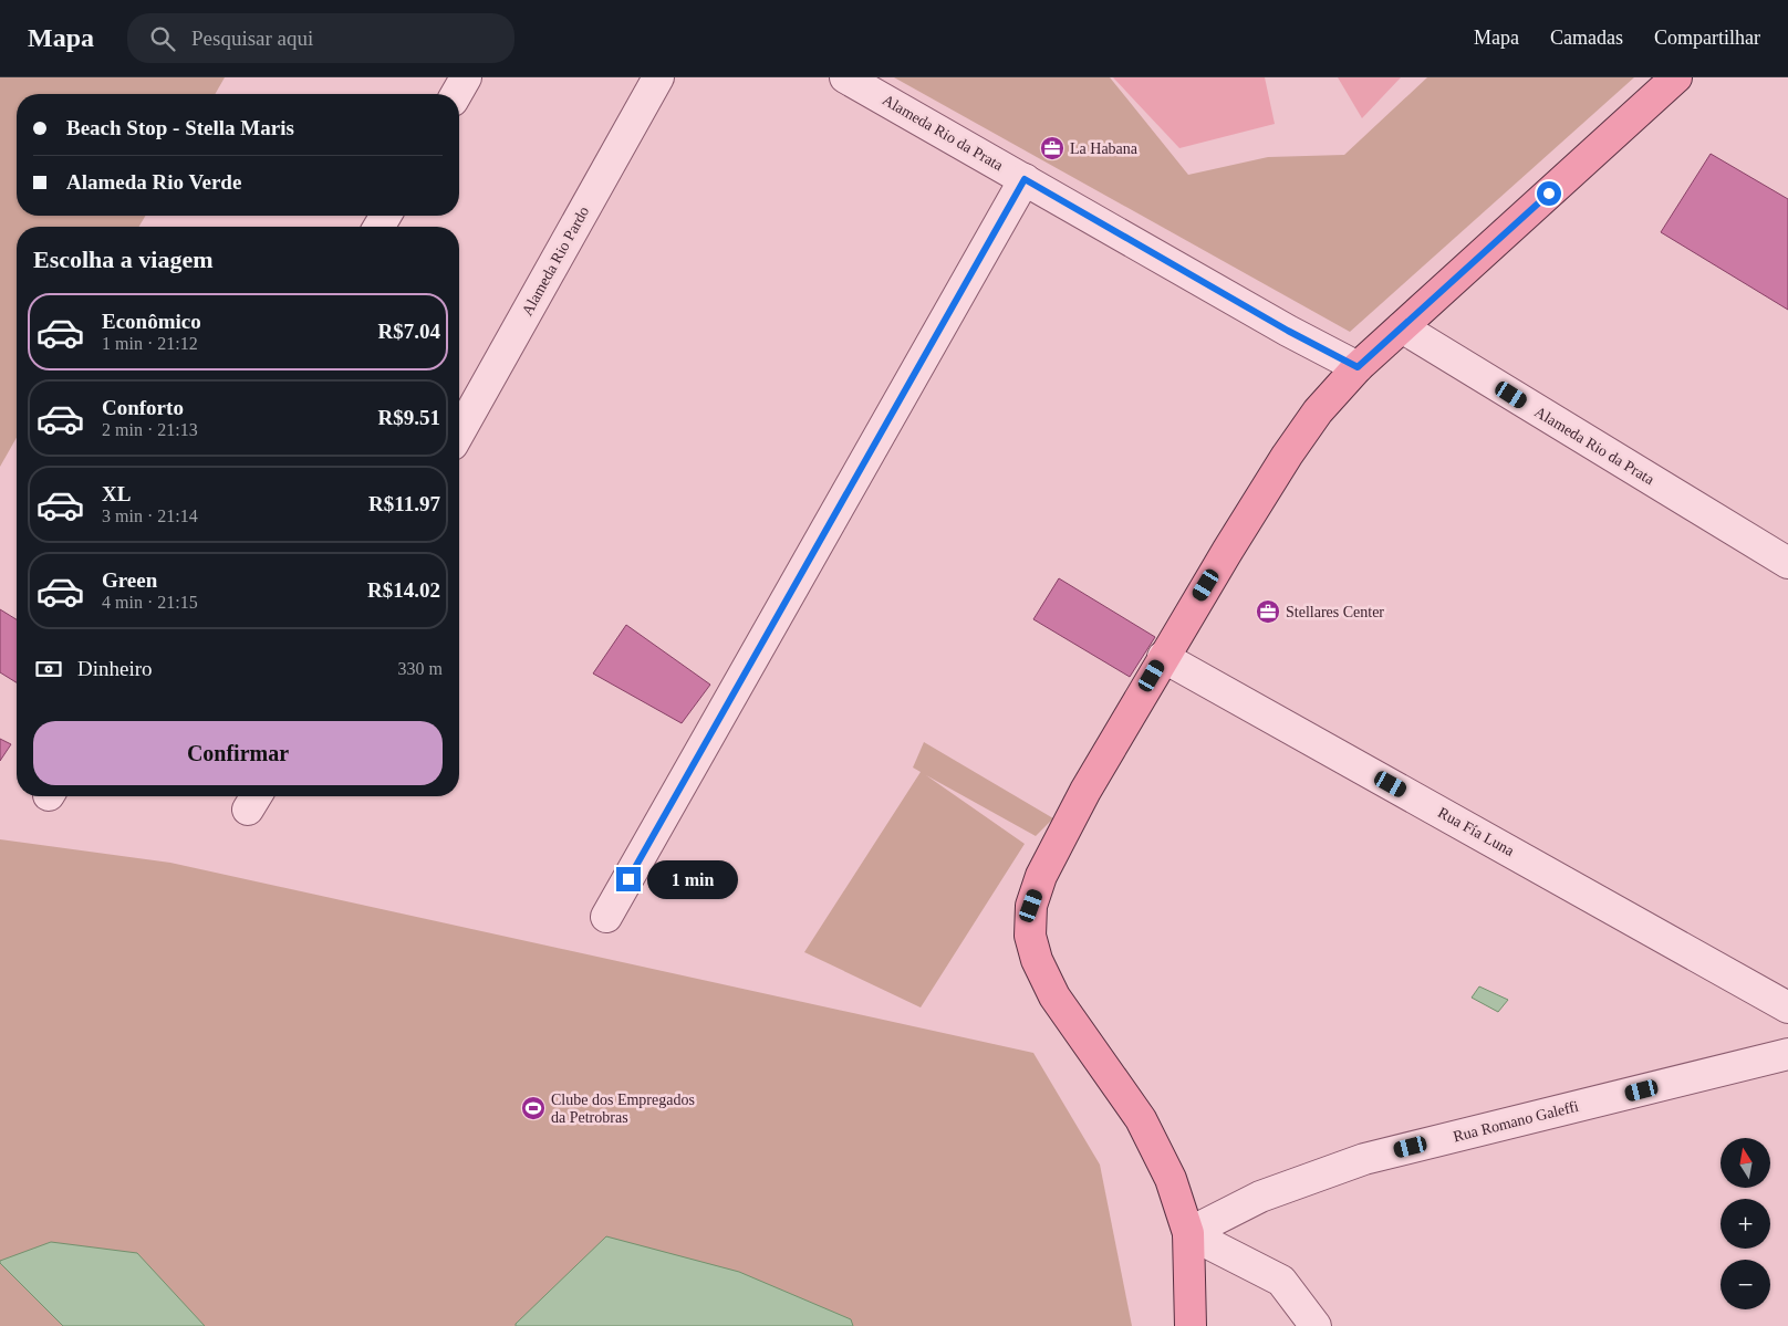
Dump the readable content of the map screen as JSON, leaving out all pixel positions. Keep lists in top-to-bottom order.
{
  "streets": {
    "street": [
      "Alameda Rio da Prata",
      "Alameda Rio Pardo",
      "Rua Fía Luna",
      "Rua Romano Galeffi"
    ]
  },
  "places": {
    "office": ["La Habana", "Stellares Center"],
    "sports": ["Clube dos Empregados da Petrobras"]
  },
  "north": "top",
  "page": {
    "header": "Mapa",
    "search": "Pesquisar aqui",
    "nav": ["Mapa", "Camadas", "Compartilhar"],
    "banner": ["Beach Stop - Stella Maris", "Alameda Rio Verde"],
    "heading": "Escolha a viagem",
    "list": [
      {
        "name": "Econômico",
        "note": "1 min · 21:12",
        "value": "R$7.04"
      },
      {
        "name": "Conforto",
        "note": "2 min · 21:13",
        "value": "R$9.51"
      },
      {
        "name": "XL",
        "note": "3 min · 21:14",
        "value": "R$11.97"
      },
      {
        "name": "Green",
        "note": "4 min · 21:15",
        "value": "R$14.02"
      }
    ],
    "pay": ["Dinheiro", "330 m"],
    "buttons": "Confirmar",
    "bubble": "1 min",
    "map_buttons": ["+", "−"]
  }
}
